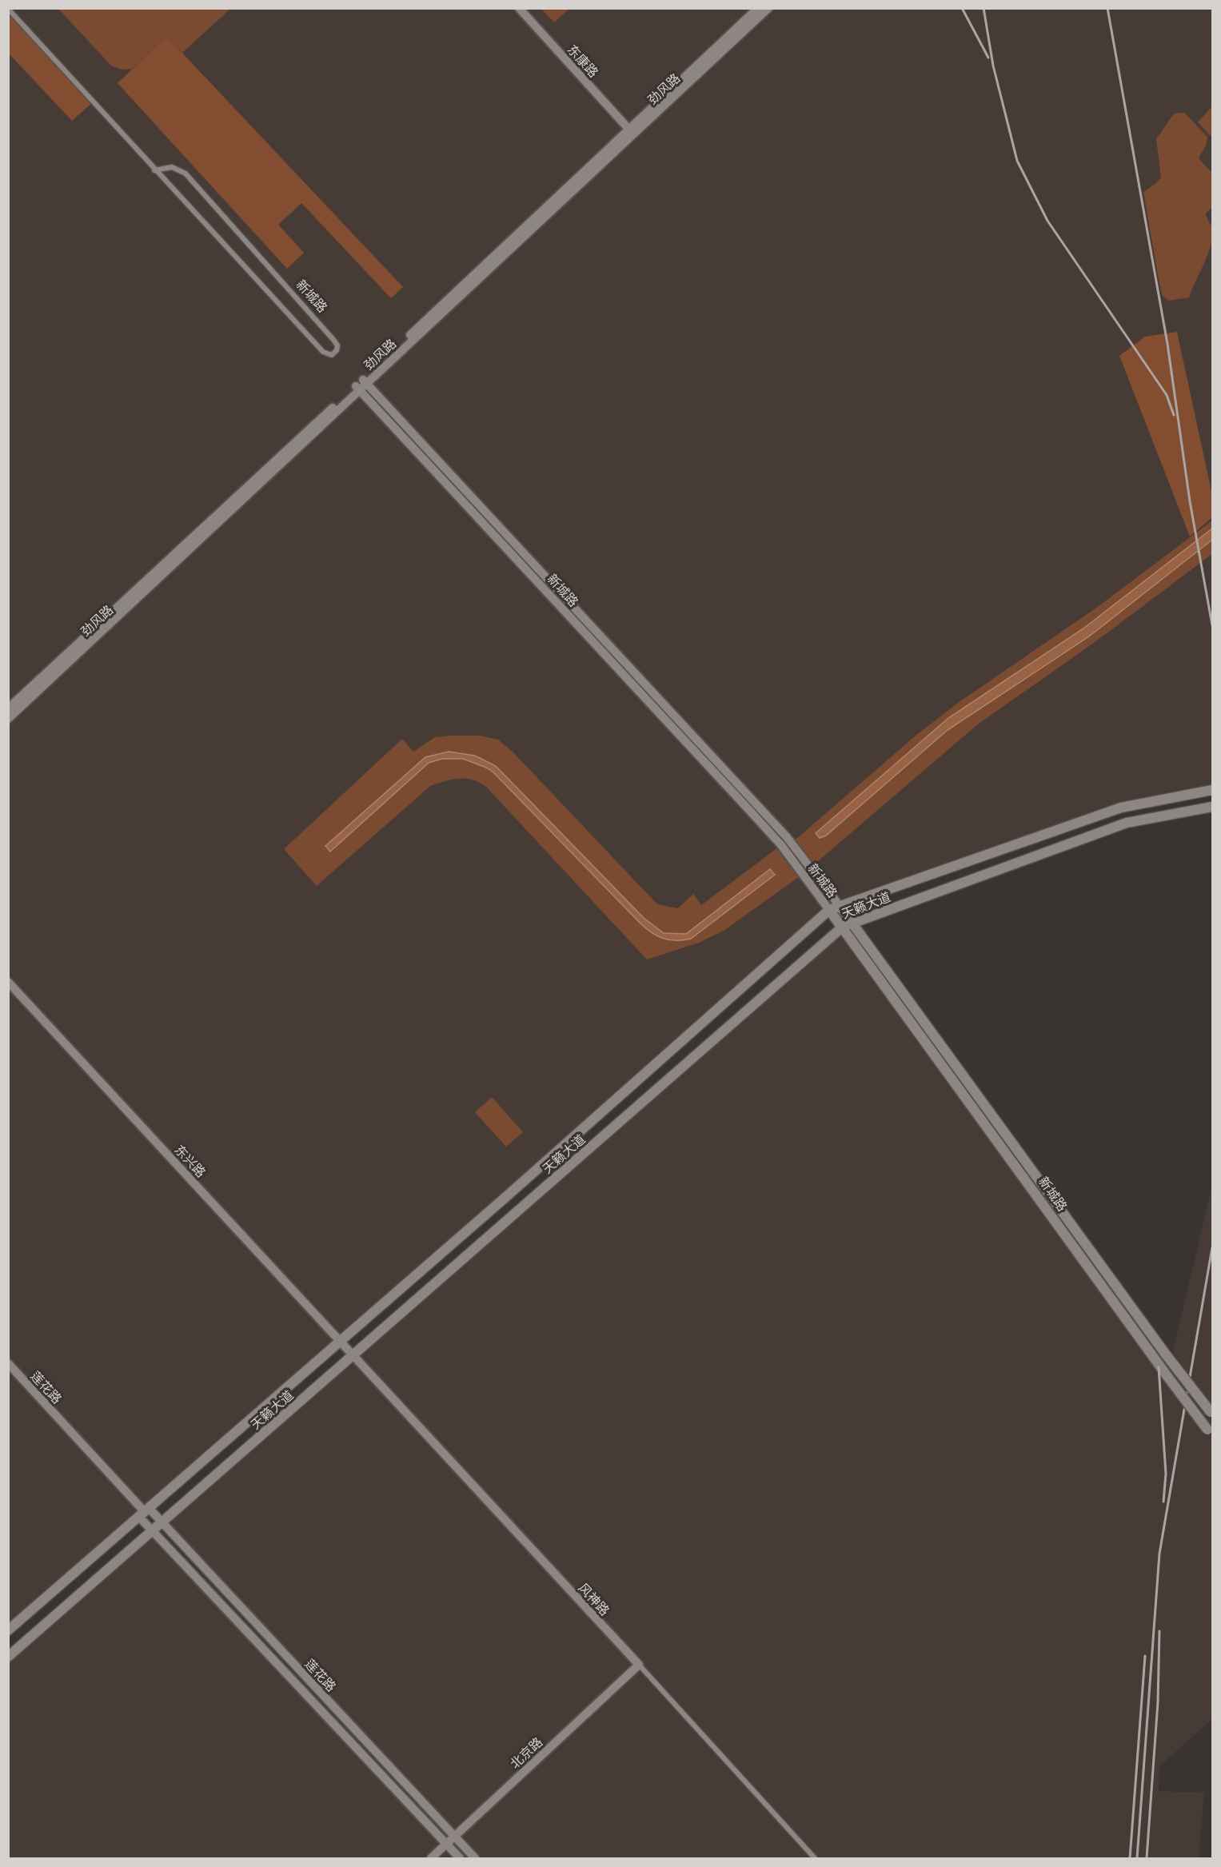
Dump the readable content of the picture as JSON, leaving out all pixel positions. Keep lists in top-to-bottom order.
{
  "streets": {
    "main road": ["新城路", "天籁大道"],
    "street": [
      "东康路",
      "劲风路",
      "东兴路",
      "莲花路",
      "风神路",
      "北京路"
    ]
  },
  "crossings": [
    ["东康路", "劲风路"],
    ["劲风路", "新城路"],
    ["新城路", "天籁大道"],
    ["天籁大道", "东兴路"],
    ["天籁大道", "莲花路"],
    ["天籁大道", "风神路"],
    ["东兴路", "风神路"],
    ["莲花路", "北京路"],
    ["风神路", "北京路"]
  ]
}
